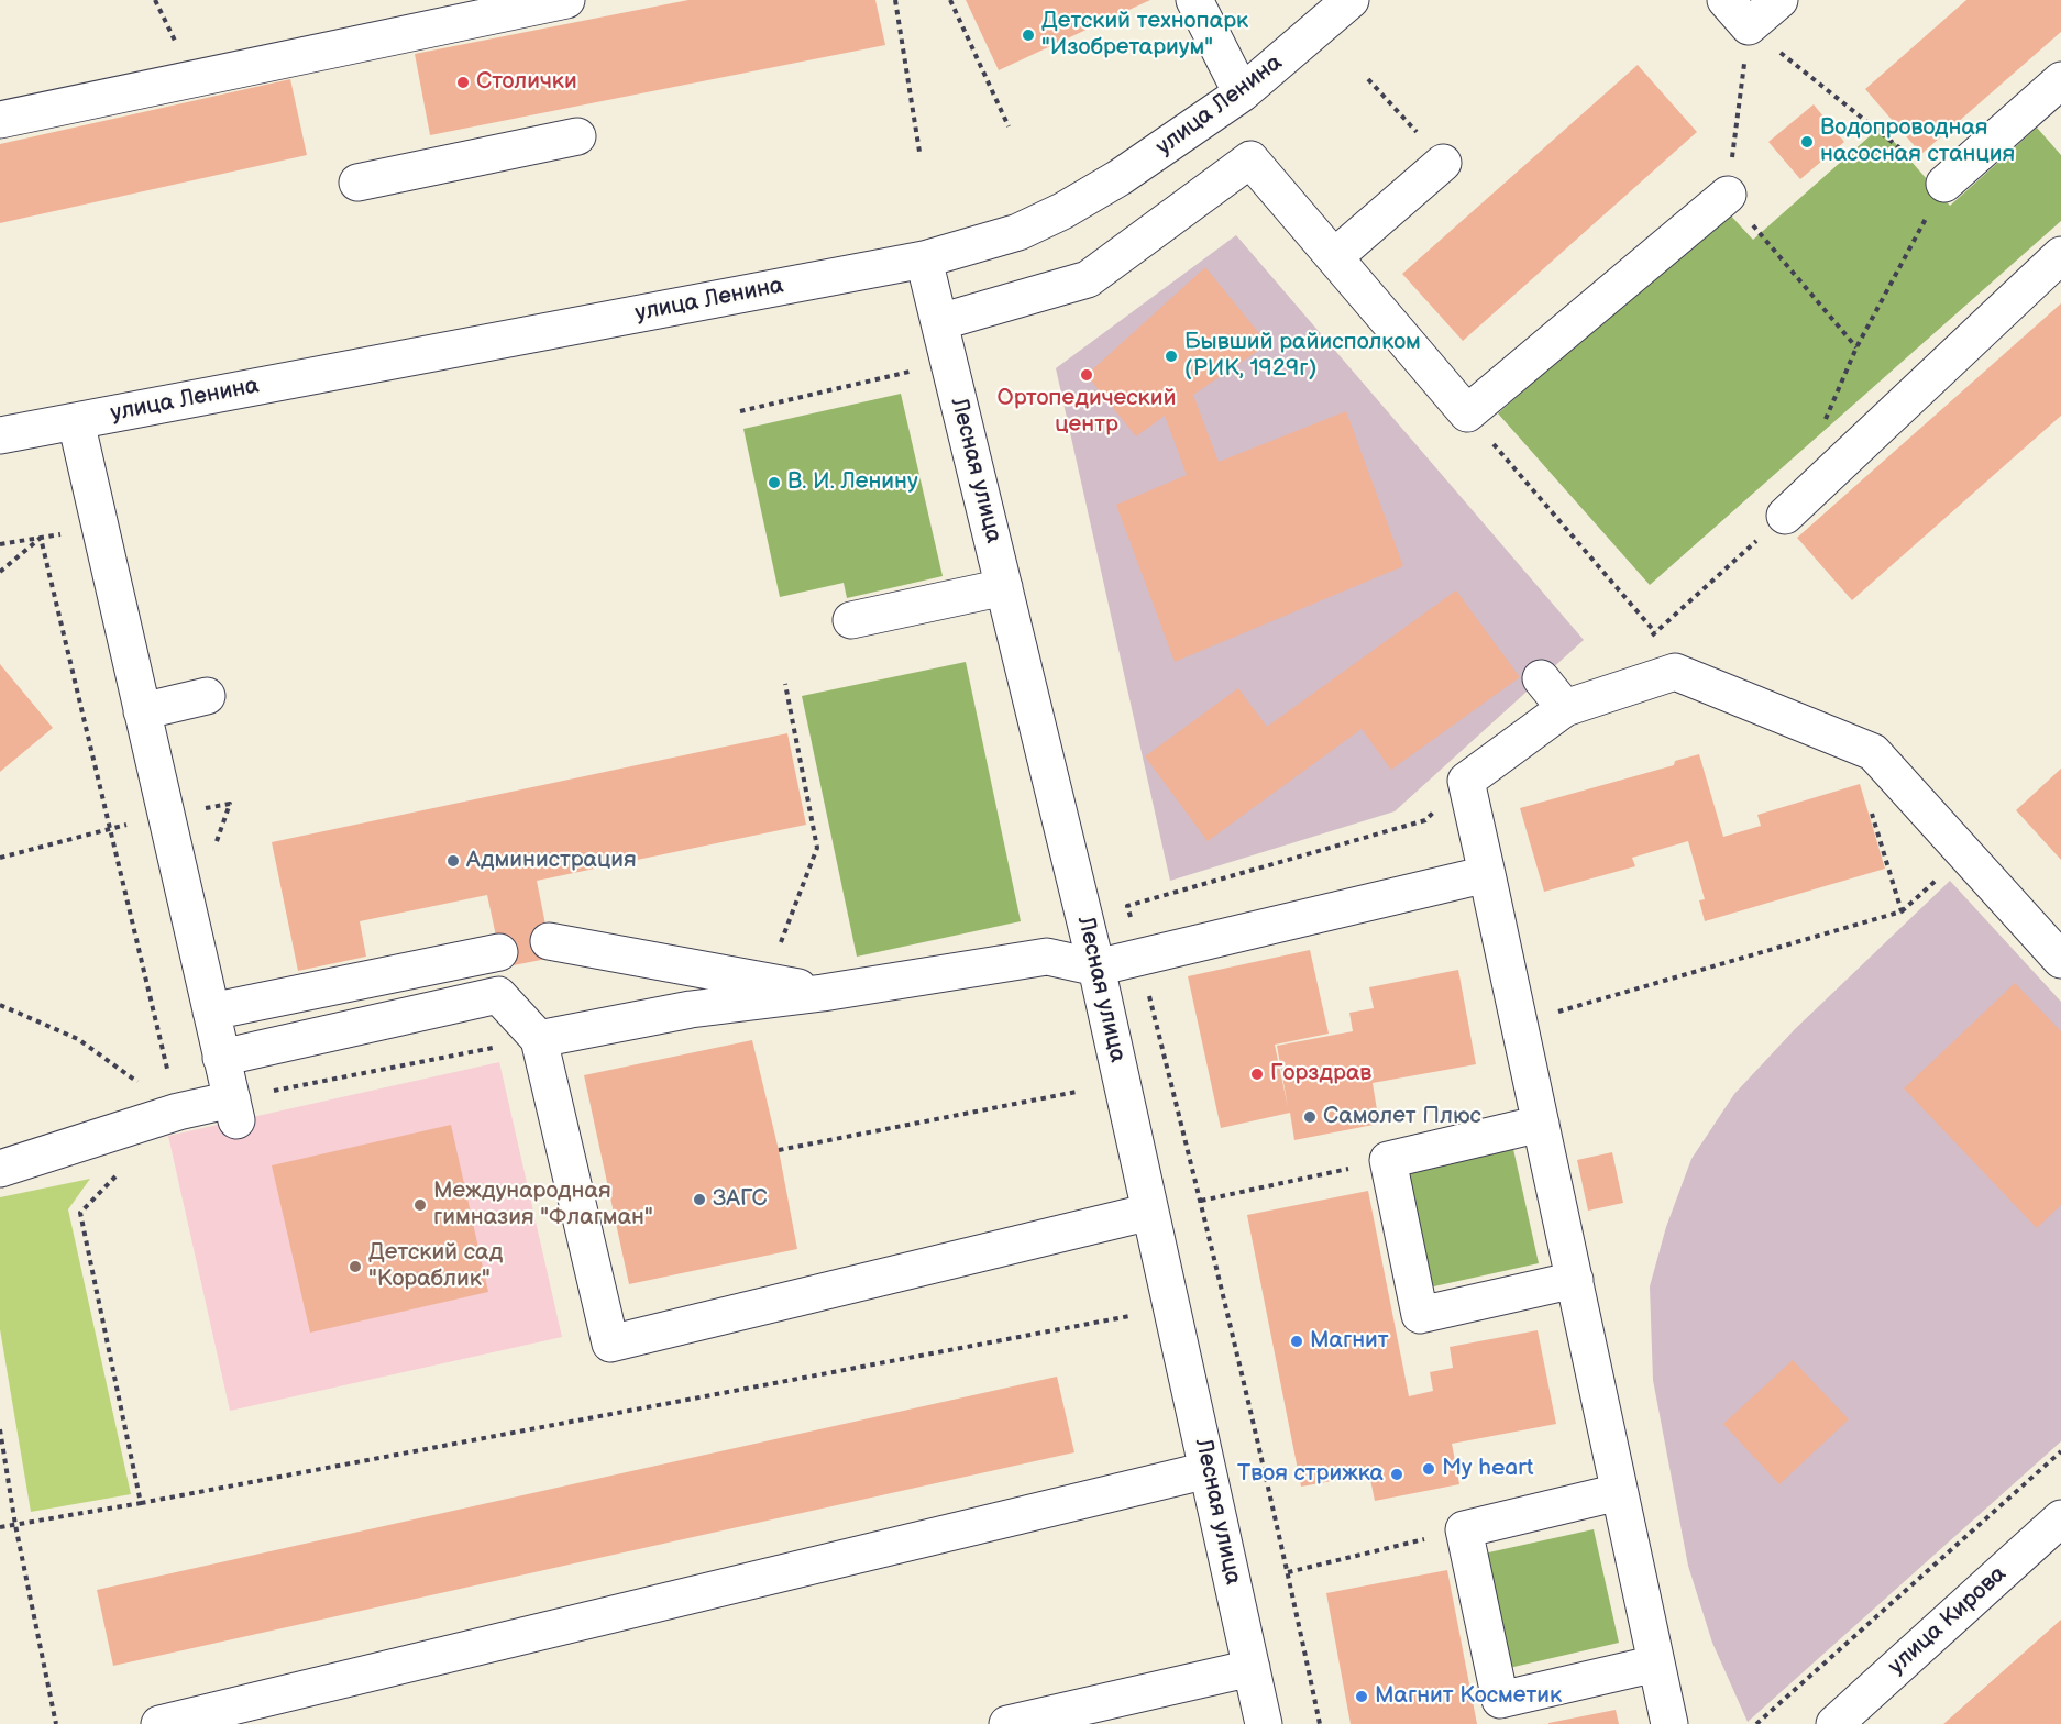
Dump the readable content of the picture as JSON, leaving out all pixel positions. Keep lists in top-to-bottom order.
{
  "streets": {
    "street": ["улица Ленина", "Лесная улица", "улица Кирова"]
  },
  "crossings": [
    ["улица Ленина", "Лесная улица"]
  ],
  "places": [
    "Детский технопарк \"Изобретариум\"",
    "Столички",
    "Водопроводная насосная станция",
    "Бывший райисполком (РИК, 1929г)",
    "Ортопедический центр",
    "В. И. Ленину",
    "Администрация",
    "Горздрав",
    "Самолет Плюс",
    "ЗАГС",
    "Международная гимназия \"Флагман\"",
    "Детский сад \"Кораблик\"",
    "Магнит",
    "My heart",
    "Твоя стрижка",
    "Магнит Косметик"
  ]
}
